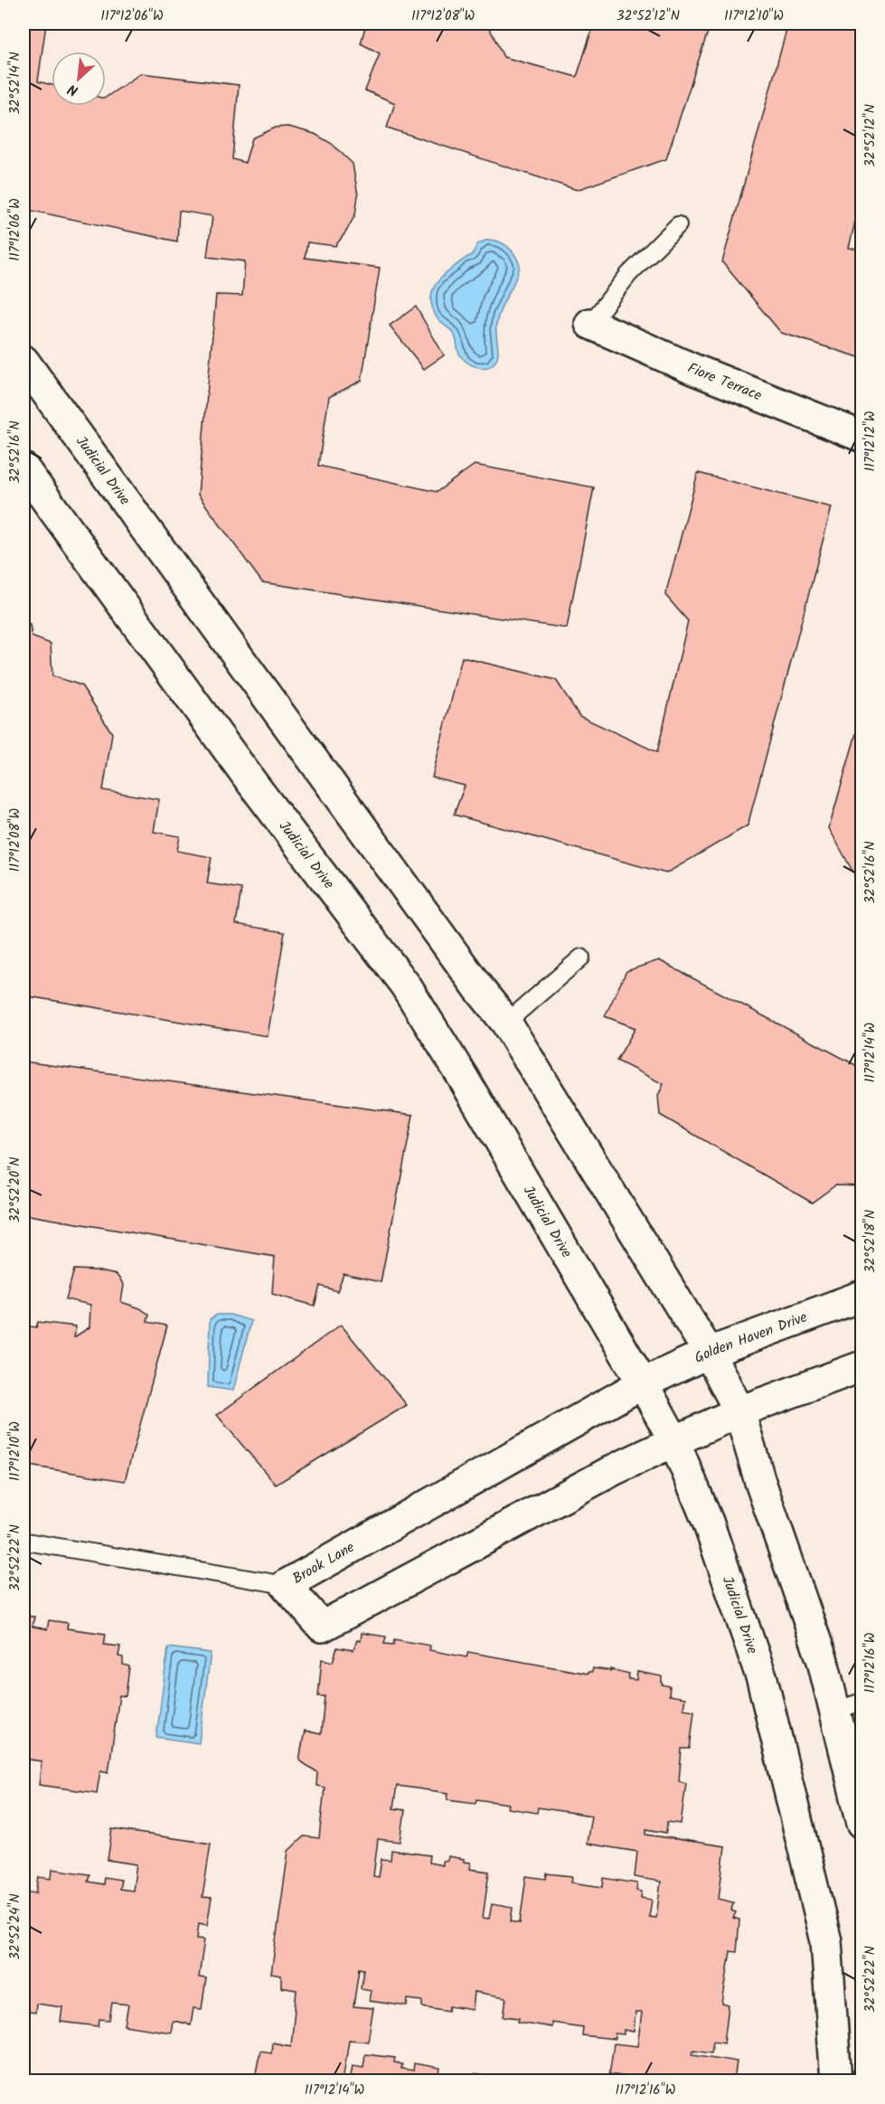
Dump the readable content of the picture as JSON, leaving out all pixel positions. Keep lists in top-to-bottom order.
{
  "streets": {
    "street": [
      "Fiore Terrace",
      "Judicial Drive",
      "Golden Haven Drive",
      "Brook Lane"
    ]
  },
  "crossings": [
    ["Judicial Drive", "Golden Haven Drive"],
    ["Judicial Drive", "Brook Lane"],
    ["Golden Haven Drive", "Brook Lane"]
  ],
  "north": "bottom left",
  "coordinates": [
    "117°12'06\"W",
    "117°12'08\"W",
    "32°52'12\"N",
    "117°12'10\"W",
    "32°52'14\"N",
    "117°12'12\"W",
    "32°52'16\"N",
    "117°12'14\"W",
    "32°52'20\"N",
    "32°52'18\"N",
    "32°52'22\"N",
    "117°12'16\"W",
    "32°52'24\"N"
  ]
}
